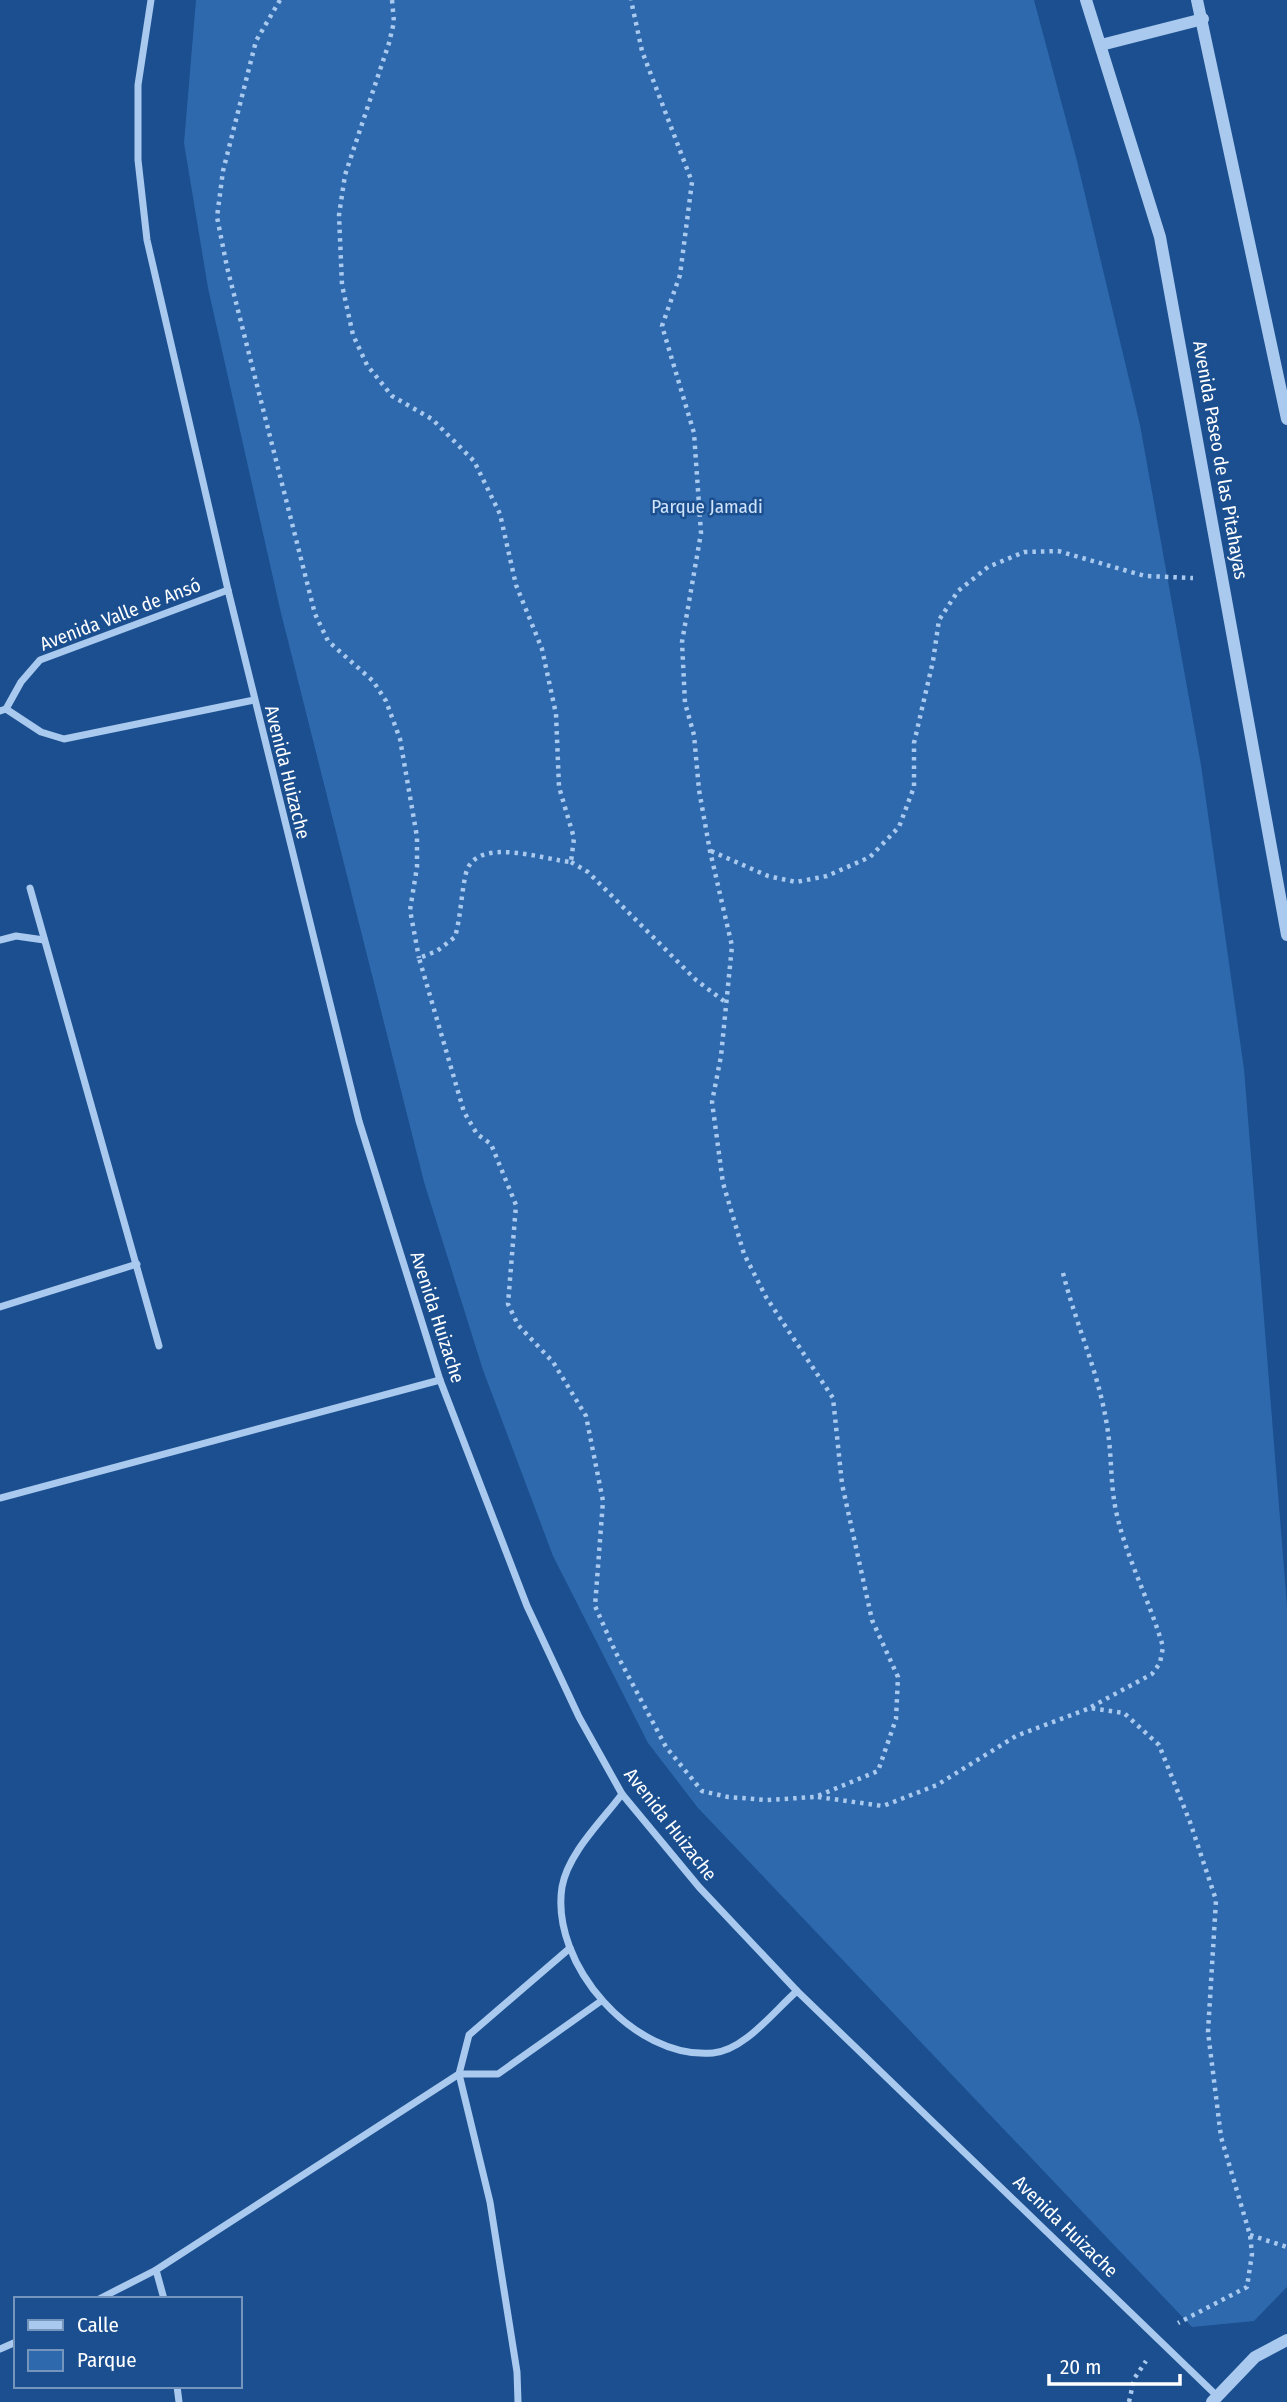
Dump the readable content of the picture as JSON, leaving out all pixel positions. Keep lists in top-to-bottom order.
{
  "streets": {
    "street": ["Avenida Paseo de las Pitahayas", "Avenida Valle de Ansó", "Avenida Huizache"]
  },
  "crossings": [
    ["Avenida Valle de Ansó", "Avenida Huizache"]
  ],
  "parks": ["Parque Jamadi"],
  "legend": ["Calle", "Parque"],
  "scale_bar": "20 m"
}
